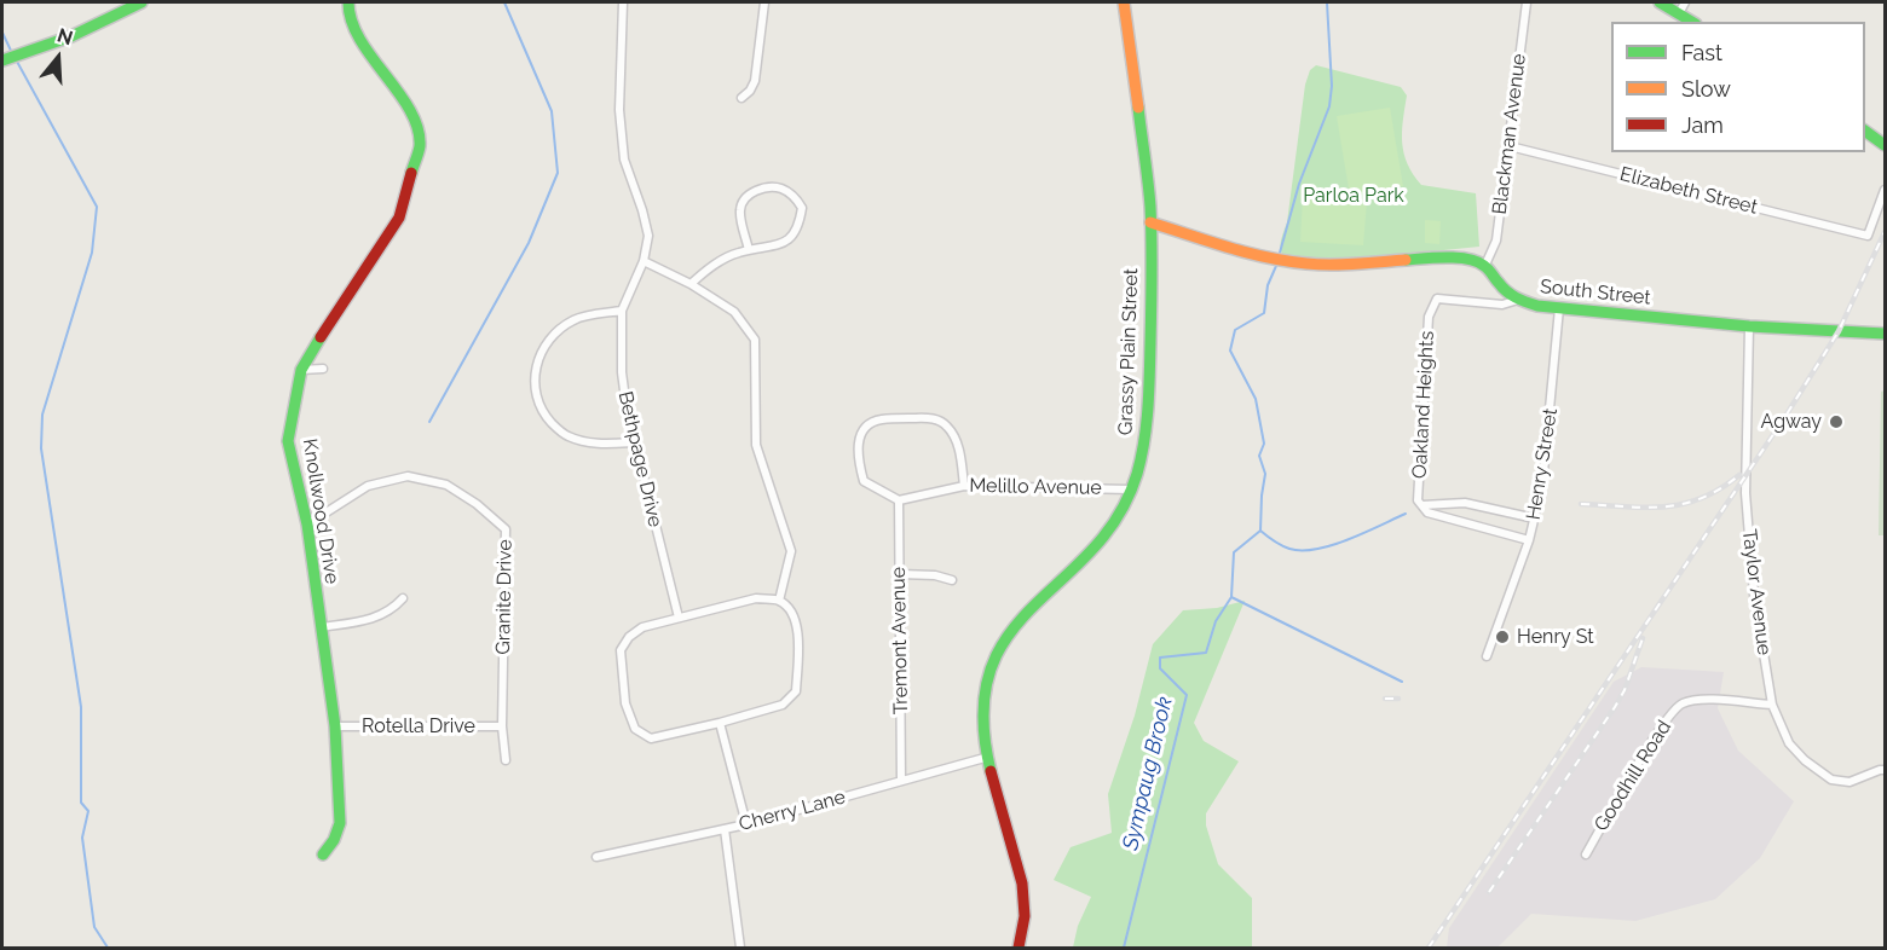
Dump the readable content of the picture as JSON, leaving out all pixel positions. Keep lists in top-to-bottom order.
{
  "streets": {
    "street": [
      "Blackman Avenue",
      "Elizabeth Street",
      "South Street",
      "Grassy Plain Street",
      "Oakland Heights",
      "Bethpage Drive",
      "Henry Street",
      "Melillo Avenue",
      "Knollwood Drive",
      "Taylor Avenue",
      "Granite Drive",
      "Tremont Avenue",
      "Rotella Drive",
      "Goodhill Road",
      "Cherry Lane"
    ]
  },
  "crossings": [
    ["Blackman Avenue", "Elizabeth Street"],
    ["Blackman Avenue", "South Street"],
    ["South Street", "Oakland Heights"],
    ["South Street", "Henry Street"],
    ["South Street", "Taylor Avenue"],
    ["Grassy Plain Street", "Melillo Avenue"],
    ["Grassy Plain Street", "Cherry Lane"],
    ["Oakland Heights", "Henry Street"],
    ["Melillo Avenue", "Tremont Avenue"],
    ["Knollwood Drive", "Granite Drive"],
    ["Knollwood Drive", "Rotella Drive"],
    ["Taylor Avenue", "Goodhill Road"],
    ["Granite Drive", "Rotella Drive"],
    ["Tremont Avenue", "Cherry Lane"]
  ],
  "water": ["Sympaug Brook"],
  "parks": ["Parloa Park"],
  "places": ["Agway", "Henry St"],
  "legend": ["Fast", "Slow", "Jam"],
  "north": "top"
}
